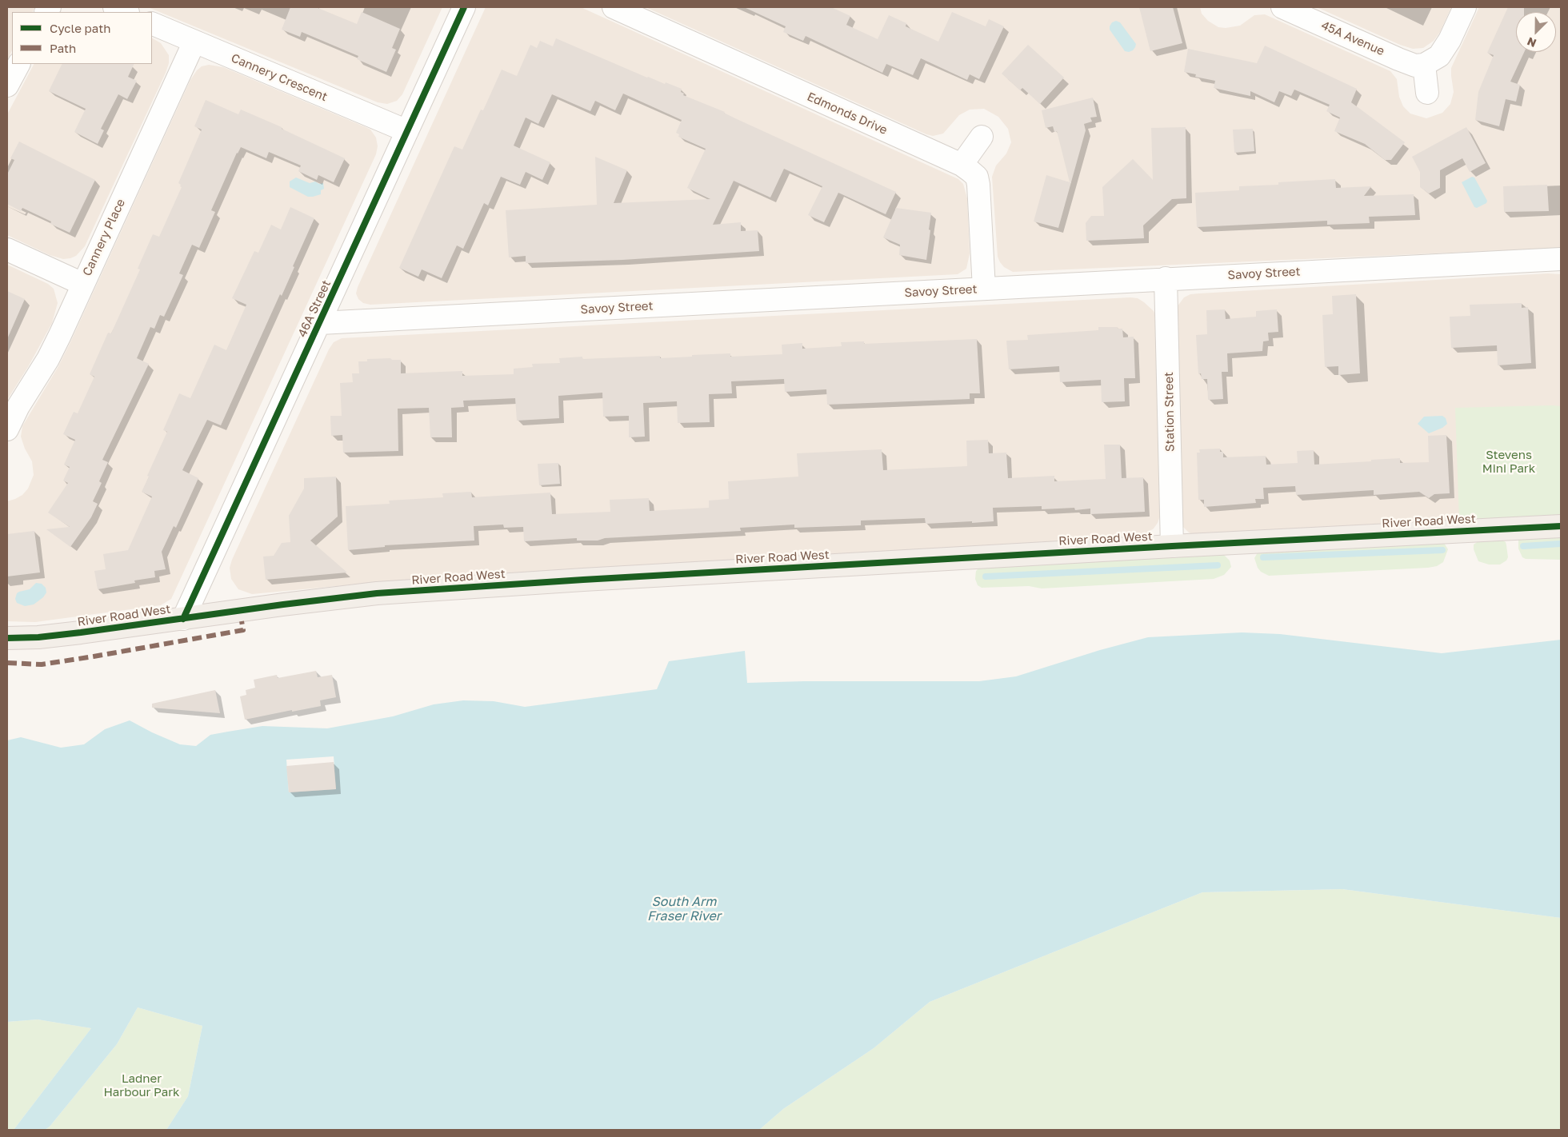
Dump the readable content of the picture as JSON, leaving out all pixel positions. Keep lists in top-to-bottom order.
{
  "streets": {
    "main road": ["River Road West"],
    "street": [
      "45A Avenue",
      "Cannery Crescent",
      "Edmonds Drive",
      "Cannery Place",
      "Savoy Street",
      "46A Street",
      "Station Street"
    ]
  },
  "crossings": [
    ["Cannery Crescent", "Cannery Place"],
    ["Cannery Crescent", "46A Street"],
    ["Edmonds Drive", "Savoy Street"],
    ["Savoy Street", "46A Street"],
    ["Savoy Street", "Station Street"],
    ["46A Street", "River Road West"],
    ["Station Street", "River Road West"]
  ],
  "water": ["South Arm Fraser River"],
  "parks": ["Stevens Mini Park", "Ladner Harbour Park"],
  "legend": ["Cycle path", "Path"],
  "north": "bottom left"
}
